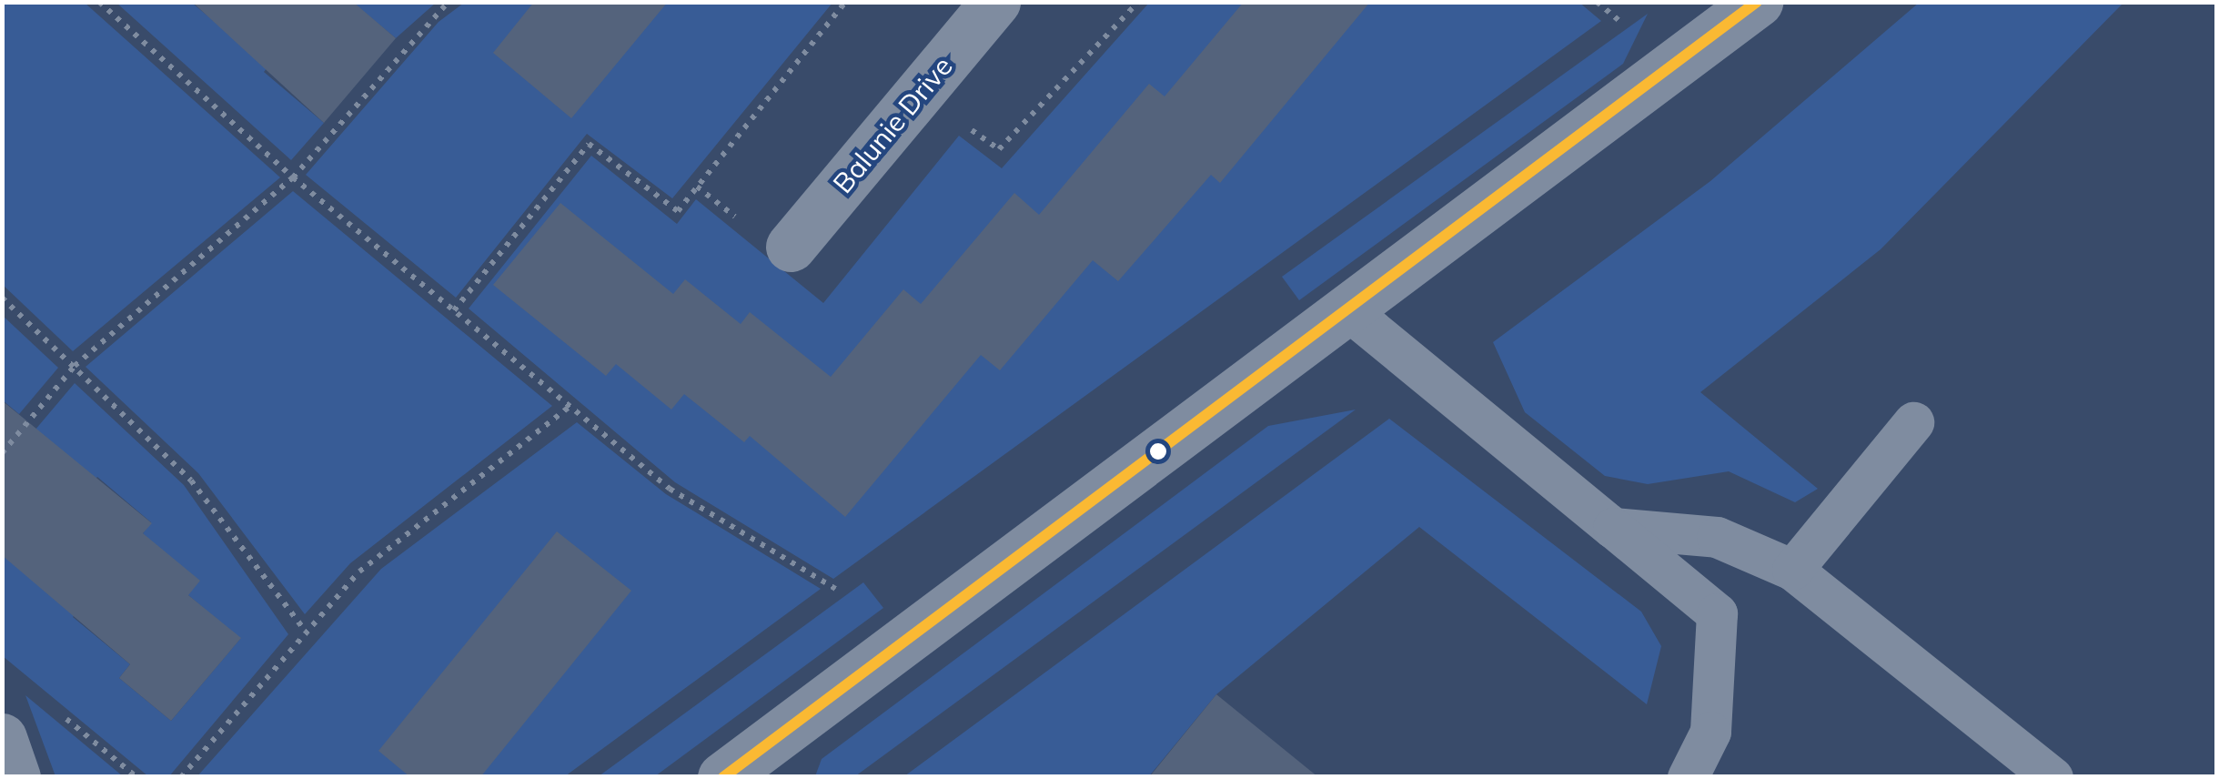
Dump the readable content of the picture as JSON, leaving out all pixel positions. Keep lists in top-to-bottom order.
{
  "streets": {
    "street": ["Balunie Drive"]
  }
}
